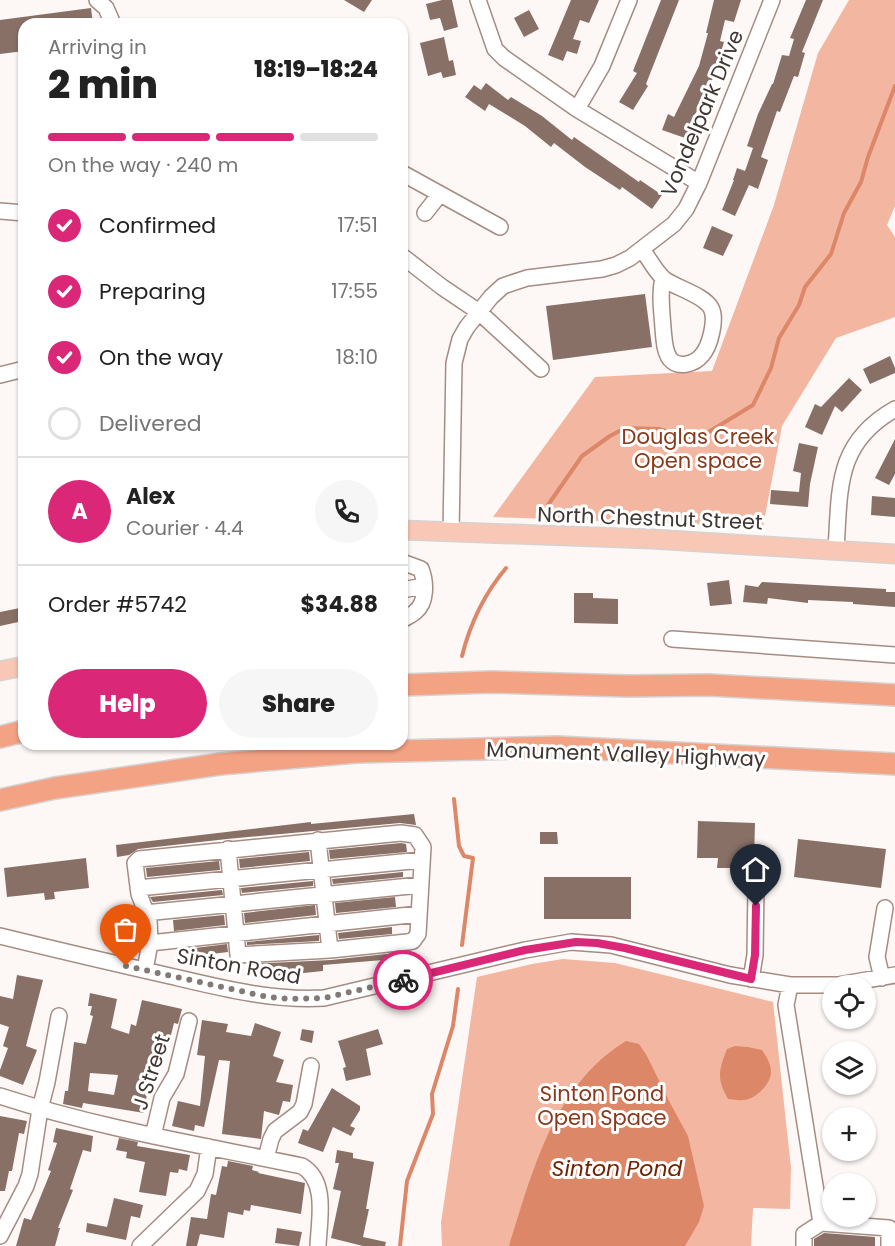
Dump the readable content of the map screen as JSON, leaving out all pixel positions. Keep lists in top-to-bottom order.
{
  "streets": {
    "highway": ["Monument Valley Highway"],
    "main road": ["North Chestnut Street"],
    "street": ["Vondelpark Drive", "Sinton Road", "J Street"]
  },
  "crossings": [
    ["Vondelpark Drive", "North Chestnut Street"]
  ],
  "water": ["Sinton Pond"],
  "parks": ["Douglas Creek Open space", "Sinton Pond Open Space"],
  "page": {
    "heading": ["2 min", "Arriving in", "18:19–18:24"],
    "panel": [
      "Alex",
      "Courier · 4.4",
      "Order #5742",
      "$34.88"
    ],
    "bar": "On the way · 240 m",
    "list": [
      ["Confirmed", "17:51"],
      ["Preparing", "17:55"],
      ["On the way", "18:10"],
      "Delivered"
    ],
    "round": "A",
    "buttons": ["Help", "Share"],
    "map_buttons": ["+", "−"]
  }
}
